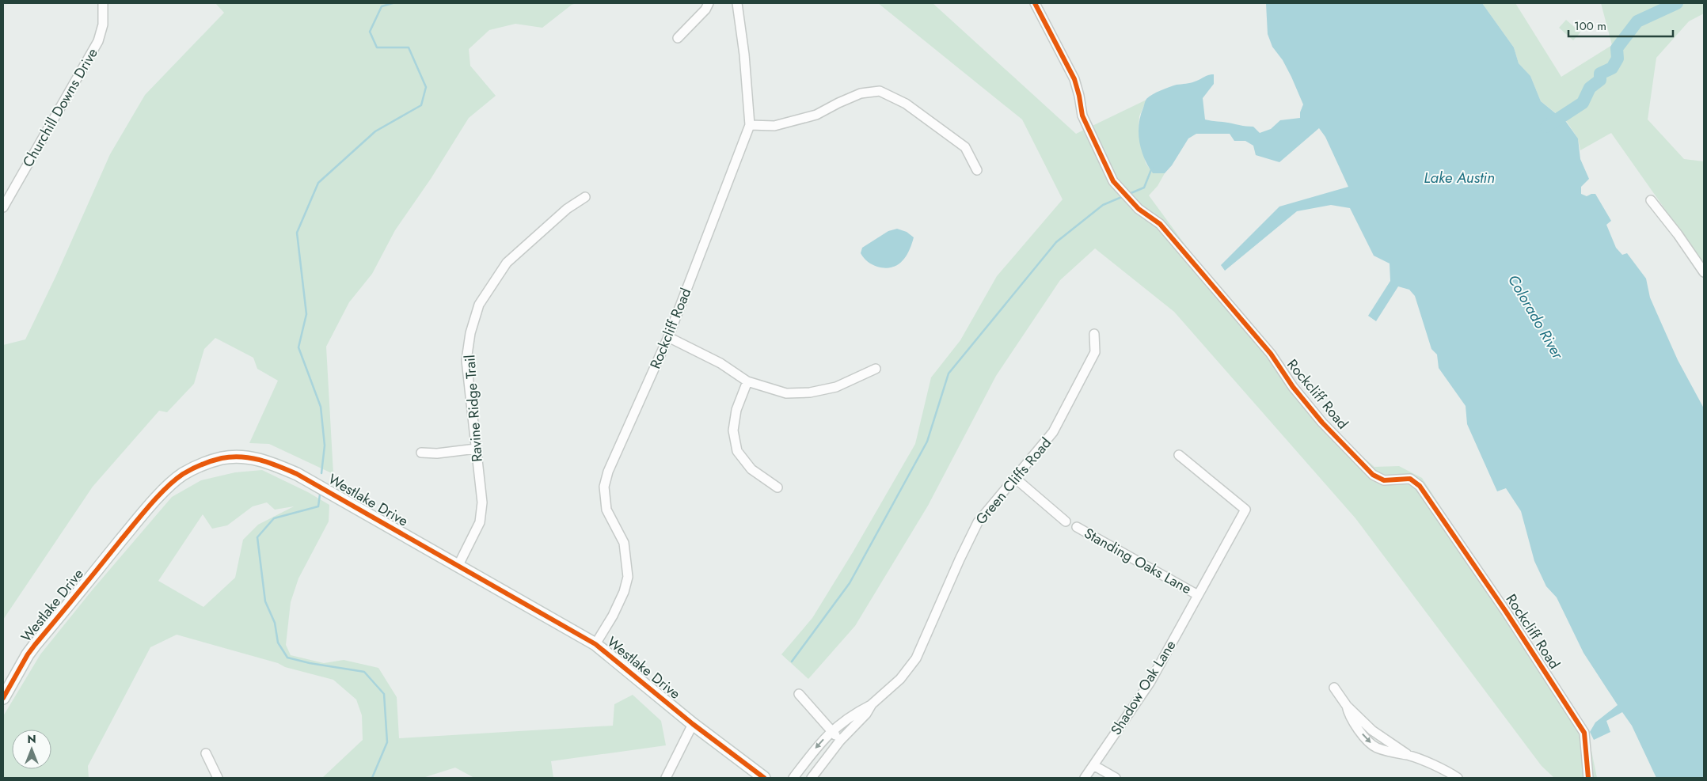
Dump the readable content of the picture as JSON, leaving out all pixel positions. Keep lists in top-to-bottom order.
{
  "streets": {
    "street": [
      "Churchill Downs Drive",
      "Rockcliff Road",
      "Ravine Ridge Trail",
      "Green Cliffs Road",
      "Westlake Drive",
      "Standing Oaks Lane",
      "Shadow Oak Lane"
    ]
  },
  "crossings": [
    ["Rockcliff Road", "Westlake Drive"],
    ["Ravine Ridge Trail", "Westlake Drive"],
    ["Standing Oaks Lane", "Shadow Oak Lane"]
  ],
  "water": ["Lake Austin", "Colorado River"],
  "scale_bar": "100 m",
  "north": "top"
}
